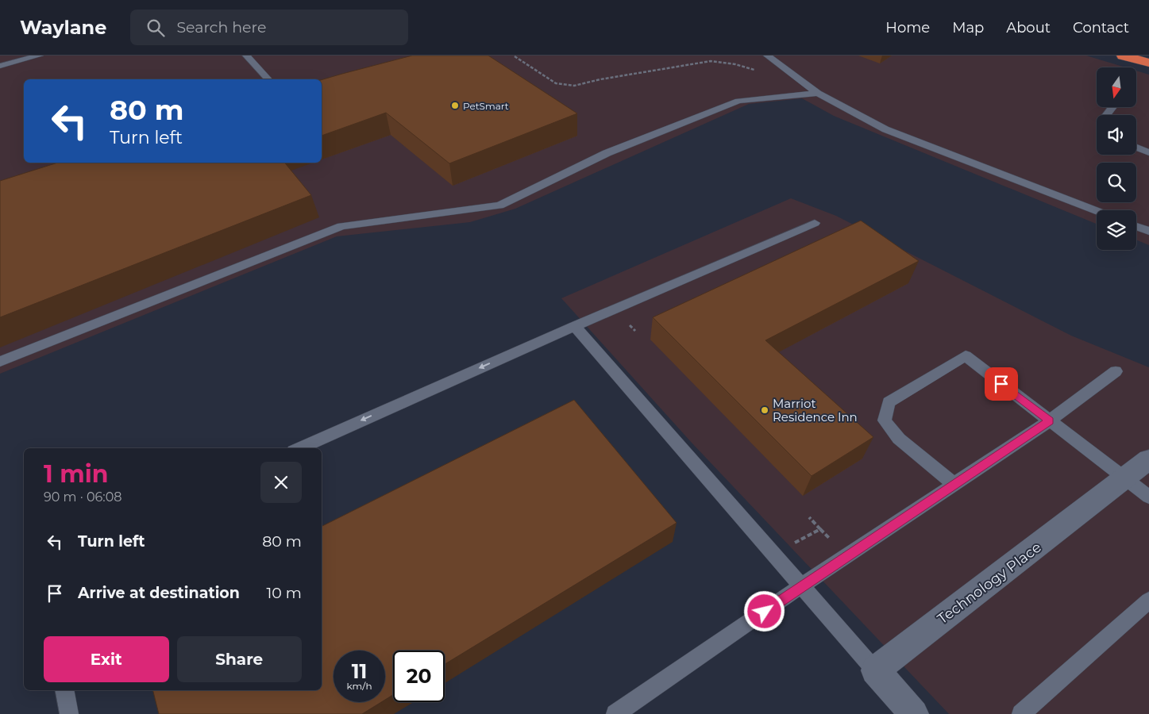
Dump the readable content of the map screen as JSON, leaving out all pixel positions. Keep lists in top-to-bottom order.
{
  "streets": {
    "street": ["Technology Place"]
  },
  "places": ["PetSmart", "Marriot Residence Inn"],
  "north": "bottom",
  "page": {
    "header": "Waylane",
    "search": "Search here",
    "nav": [
      "Home",
      "Map",
      "About",
      "Contact"
    ],
    "turn": ["80 m", "Turn left"],
    "heading": ["1 min", "90 m · 06:08"],
    "list": [
      {
        "name": "Turn left",
        "value": "80 m"
      },
      {
        "name": "Arrive at destination",
        "value": "10 m"
      }
    ],
    "buttons": ["Exit", "Share"],
    "speed": "11 km/h",
    "limit": "20"
  }
}
